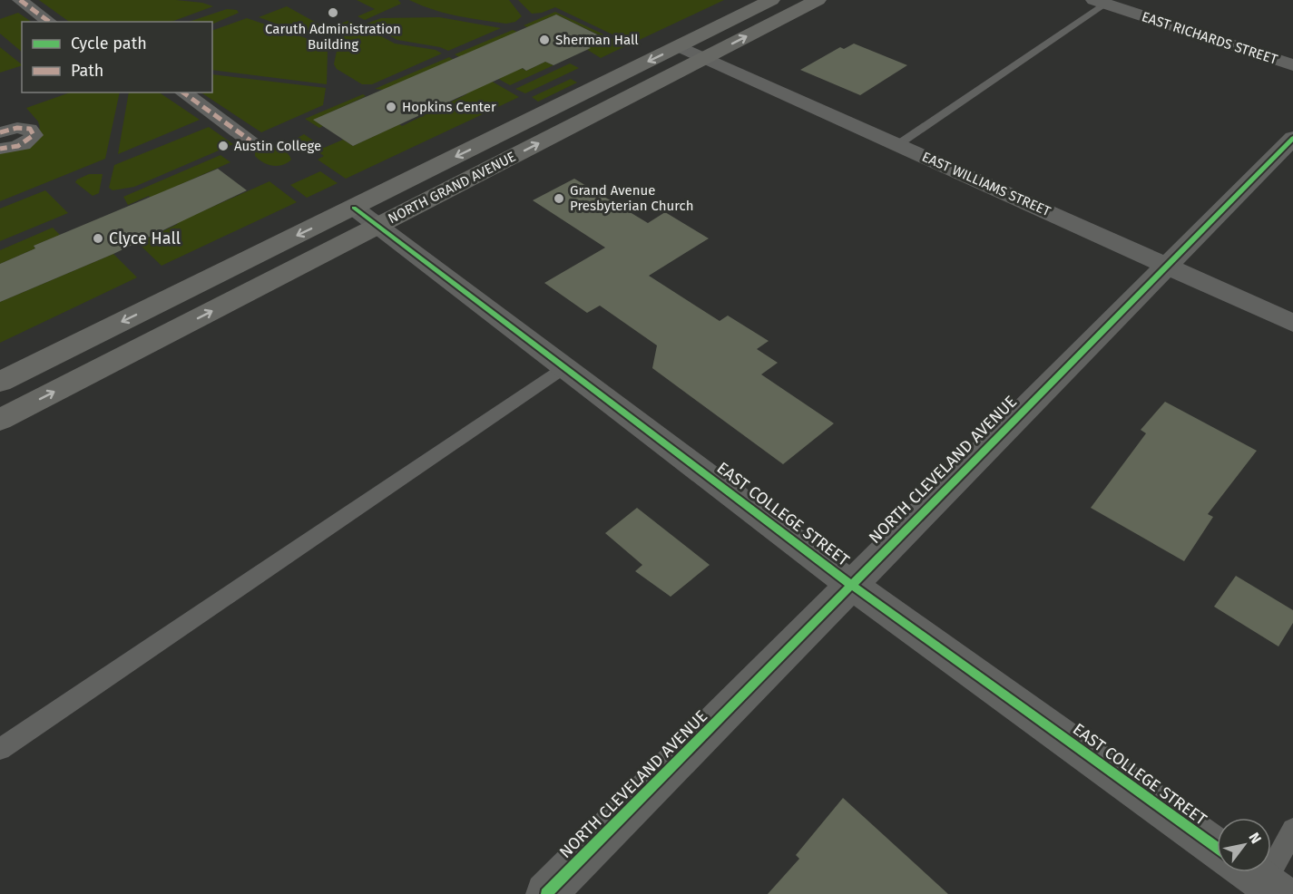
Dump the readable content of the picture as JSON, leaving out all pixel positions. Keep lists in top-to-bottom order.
{
  "streets": {
    "main road": ["NORTH GRAND AVENUE"],
    "street": [
      "EAST RICHARDS STREET",
      "EAST WILLIAMS STREET",
      "NORTH CLEVELAND AVENUE",
      "EAST COLLEGE STREET"
    ]
  },
  "crossings": [
    ["EAST WILLIAMS STREET", "NORTH GRAND AVENUE"],
    ["EAST WILLIAMS STREET", "NORTH CLEVELAND AVENUE"],
    ["NORTH GRAND AVENUE", "EAST COLLEGE STREET"],
    ["NORTH CLEVELAND AVENUE", "EAST COLLEGE STREET"]
  ],
  "places": [
    "Caruth Administration Building",
    "Sherman Hall",
    "Hopkins Center",
    "Austin College",
    "Grand Avenue Presbyterian Church",
    "Clyce Hall"
  ],
  "legend": ["Cycle path", "Path"],
  "north": "top right"
}
